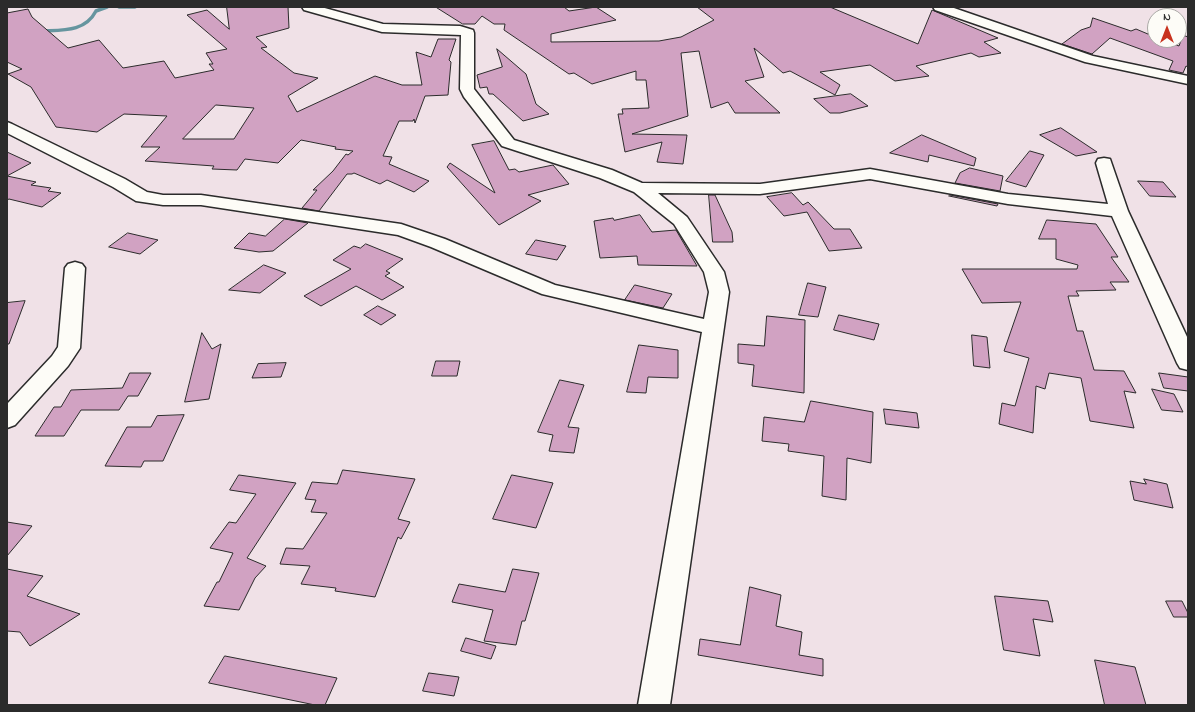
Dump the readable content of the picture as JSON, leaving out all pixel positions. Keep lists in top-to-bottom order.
{
  "north": "top"
}
